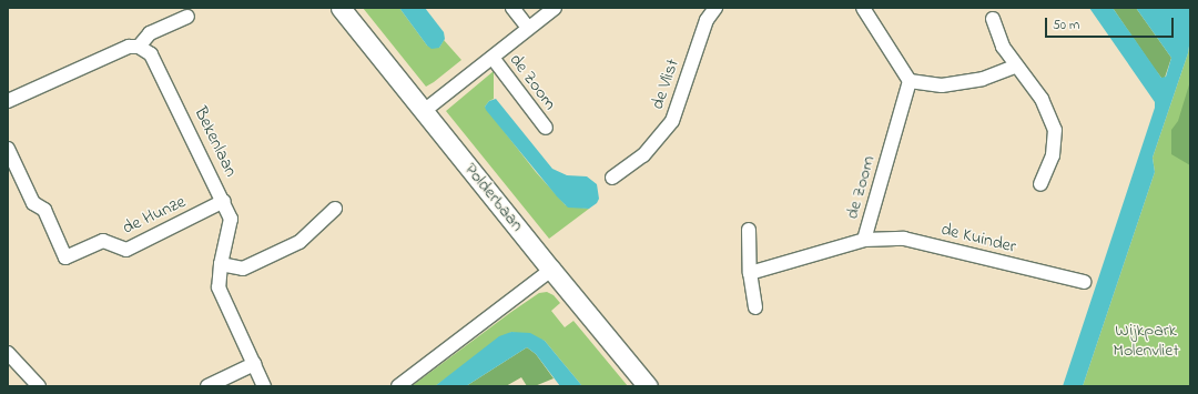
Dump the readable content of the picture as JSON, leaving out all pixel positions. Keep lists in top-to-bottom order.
{
  "streets": {
    "street": [
      "de Zoom",
      "de Vlist",
      "Bekenlaan",
      "Polderbaan",
      "de Hunze",
      "de Kuinder"
    ]
  },
  "crossings": [
    ["de Zoom", "Polderbaan"],
    ["de Zoom", "de Kuinder"],
    ["Bekenlaan", "de Hunze"]
  ],
  "parks": ["Wijkpark Molenvliet"],
  "scale_bar": "50 m"
}
